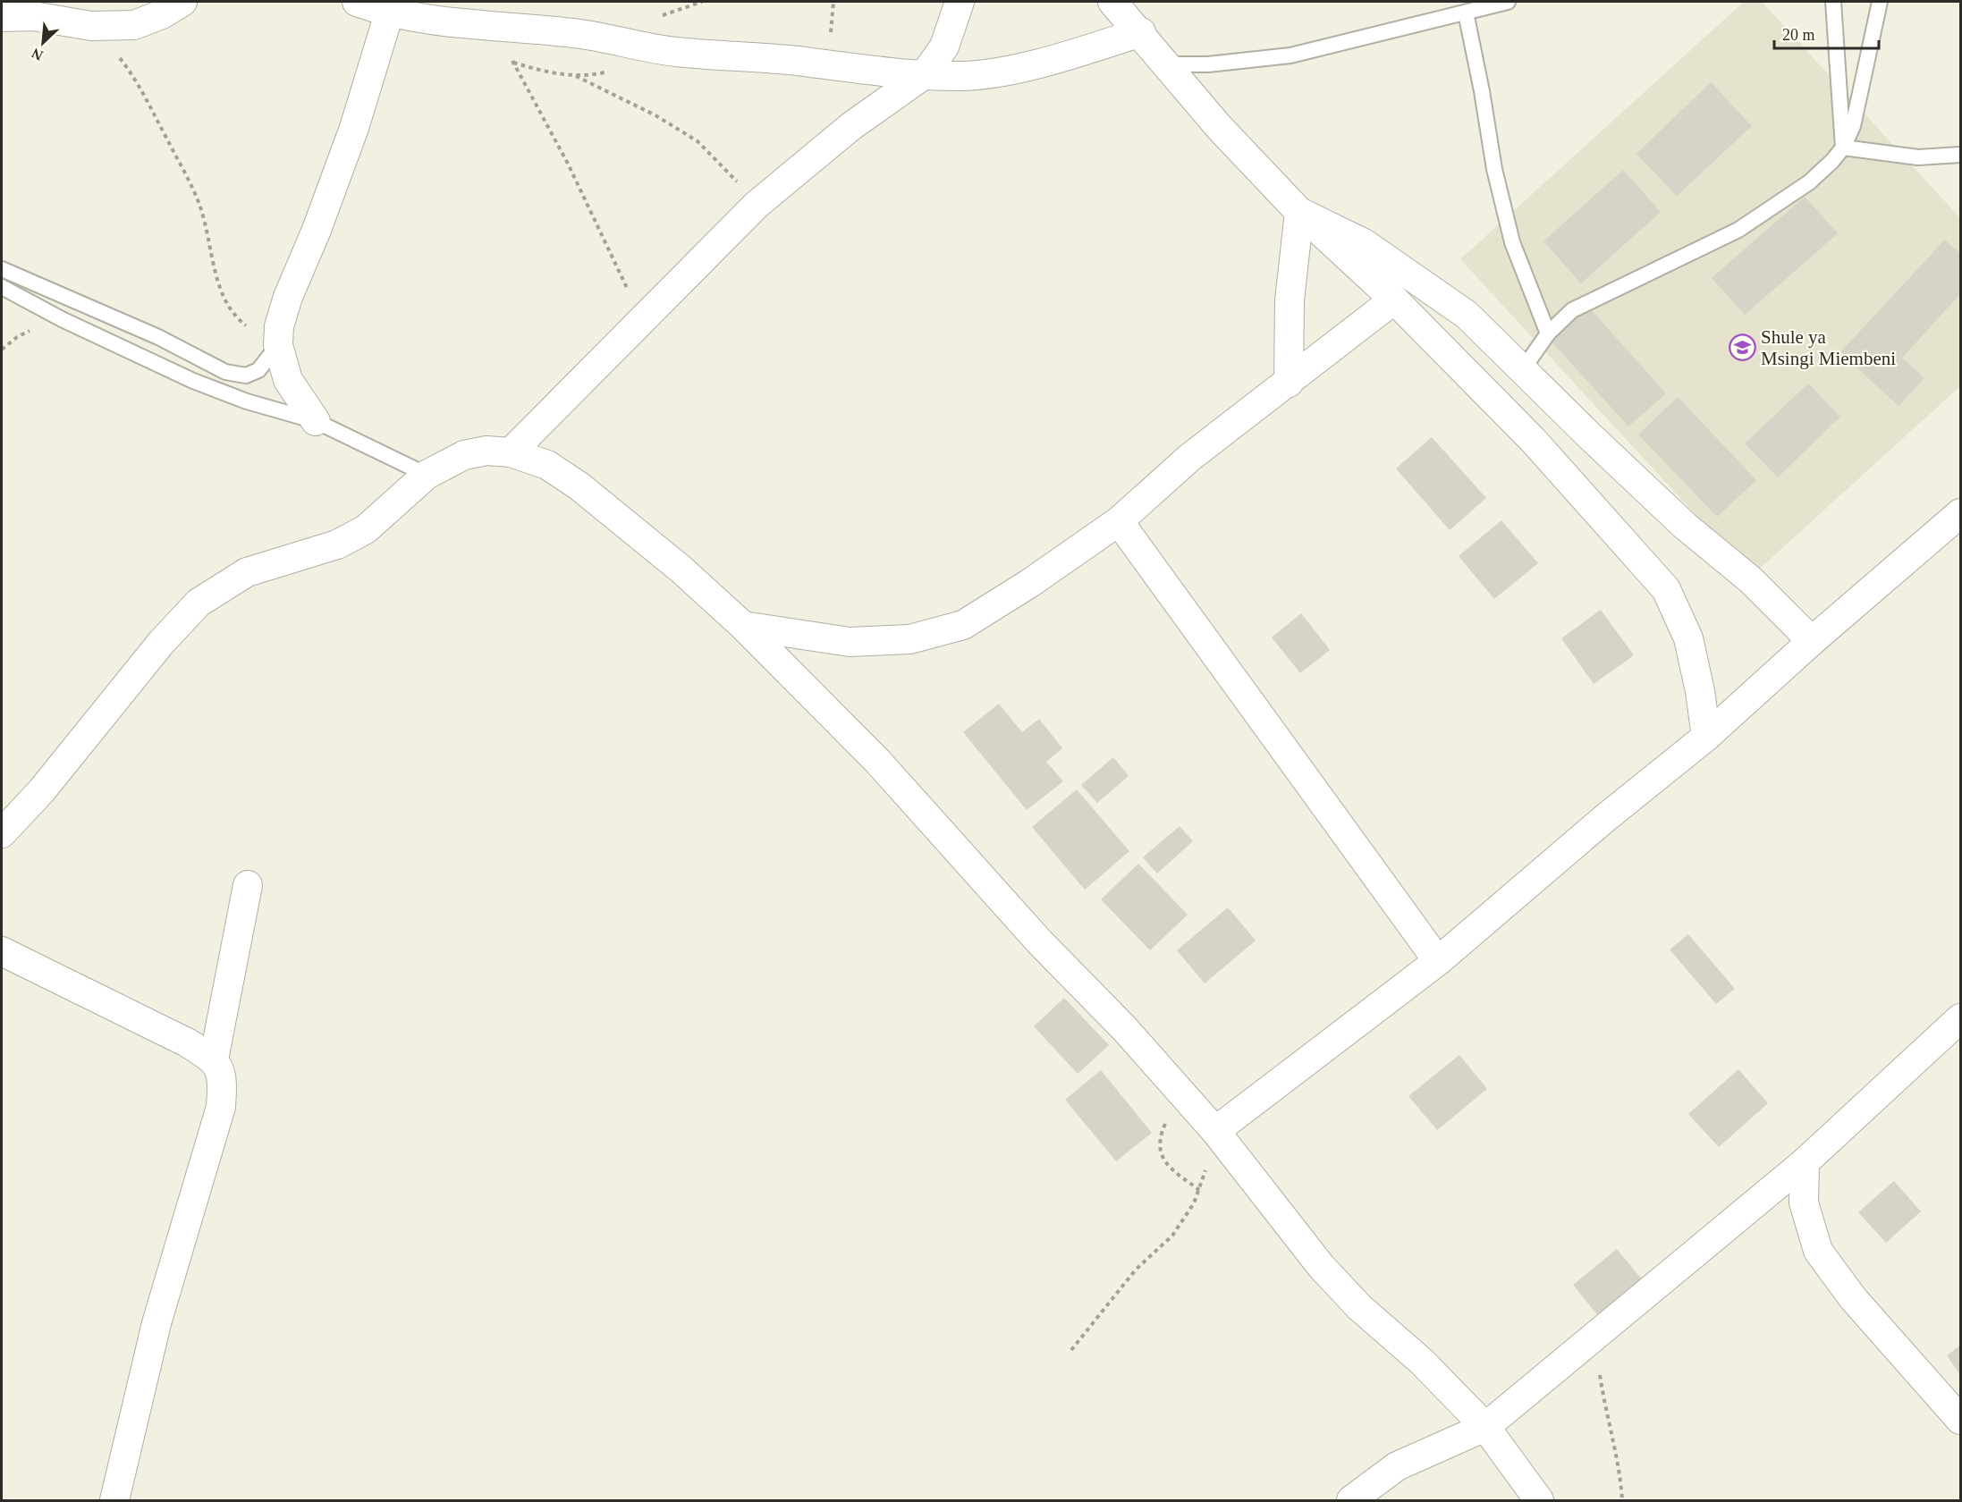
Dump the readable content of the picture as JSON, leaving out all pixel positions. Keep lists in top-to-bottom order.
{
  "places": {
    "school or university": ["Shule ya Msingi Miembeni"]
  },
  "scale_bar": "20 m",
  "north": "bottom left"
}
